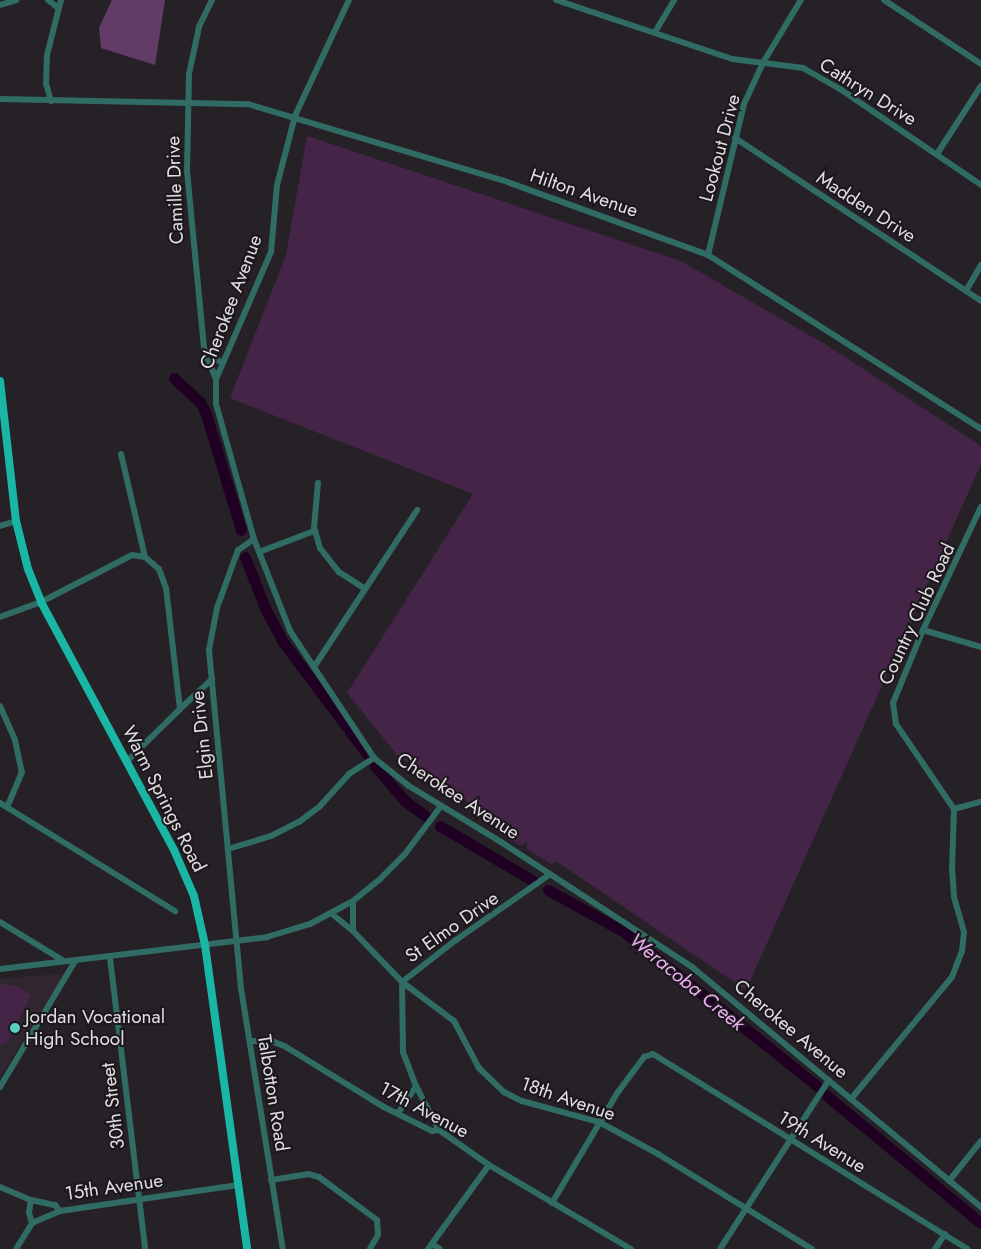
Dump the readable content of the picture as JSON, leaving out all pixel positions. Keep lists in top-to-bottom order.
{
  "streets": {
    "main road": ["Warm Springs Road"],
    "street": [
      "Cathryn Drive",
      "Lookout Drive",
      "Camille Drive",
      "Hilton Avenue",
      "Madden Drive",
      "Cherokee Avenue",
      "Country Club Road",
      "Elgin Drive",
      "St Elmo Drive",
      "Talbotton Road",
      "18th Avenue",
      "30th Street",
      "17th Avenue",
      "19th Avenue",
      "15th Avenue"
    ]
  },
  "crossings": [
    ["Cathryn Drive", "Lookout Drive"],
    ["Lookout Drive", "Hilton Avenue"],
    ["Lookout Drive", "Madden Drive"],
    ["Camille Drive", "Hilton Avenue"],
    ["Camille Drive", "Cherokee Avenue"],
    ["Hilton Avenue", "Cherokee Avenue"],
    ["Cherokee Avenue", "Elgin Drive"],
    ["Cherokee Avenue", "St Elmo Drive"],
    ["Elgin Drive", "Talbotton Road"],
    ["Warm Springs Road", "15th Avenue"],
    ["St Elmo Drive", "18th Avenue"],
    ["St Elmo Drive", "17th Avenue"],
    ["Talbotton Road", "17th Avenue"],
    ["18th Avenue", "19th Avenue"],
    ["30th Street", "15th Avenue"]
  ],
  "water": ["Weracoba Creek"],
  "places": ["Jordan Vocational High School"]
}
